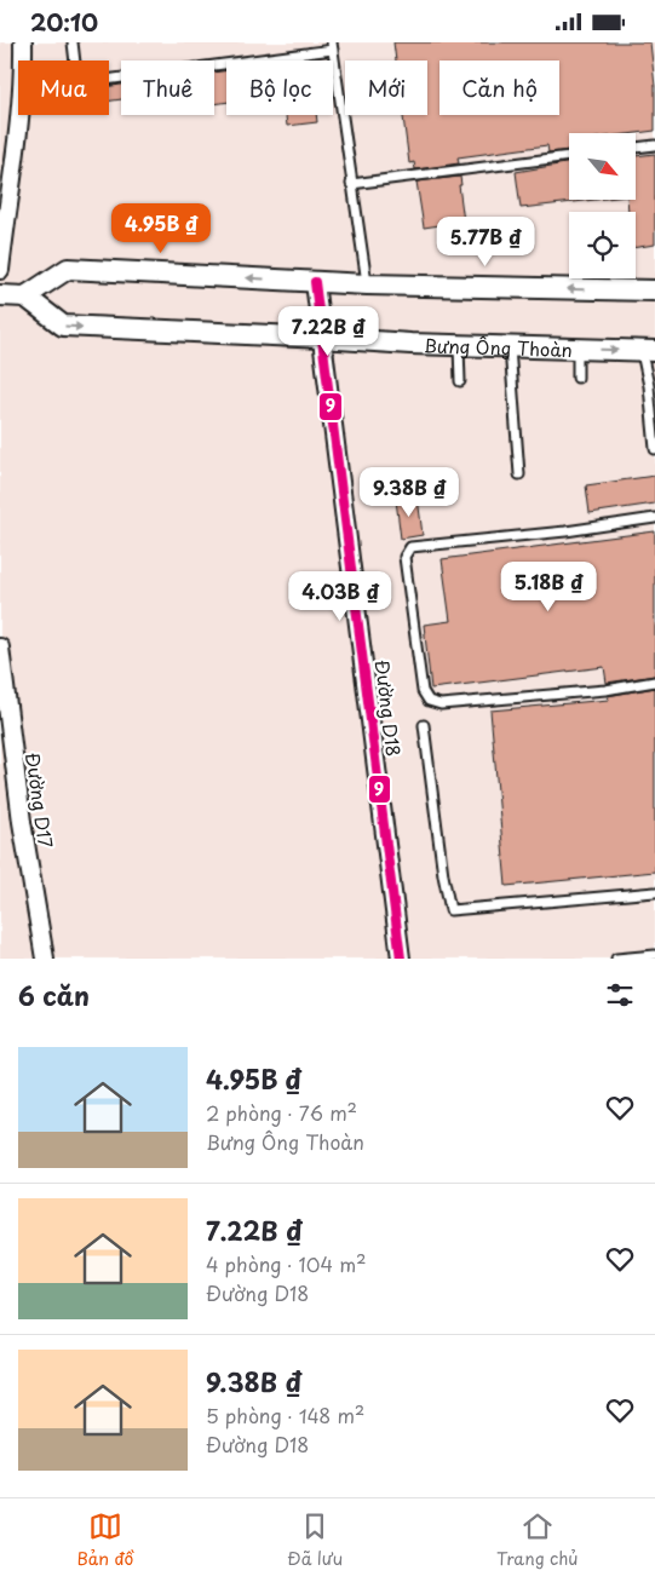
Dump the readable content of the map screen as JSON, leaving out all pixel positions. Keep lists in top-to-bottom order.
{
  "streets": {
    "street": ["Bưng Ông Thoàn", "Đường D18", "Đường D17"]
  },
  "crossings": [
    ["Bưng Ông Thoàn", "Đường D18"]
  ],
  "lines": ["transit line 9"],
  "north": "bottom right",
  "page": {
    "status": "20:10",
    "chip": [
      "Mua",
      "Thuê",
      "Bộ lọc",
      "Mới",
      "Căn hộ"
    ],
    "price": [
      "4.95B ₫",
      "5.77B ₫",
      "7.22B ₫",
      "9.38B ₫",
      "5.18B ₫",
      "4.03B ₫"
    ],
    "heading": "6 căn",
    "list": [
      {
        "name": "4.95B ₫",
        "note": "2 phòng · 76 m² · Bưng Ông Thoàn"
      },
      {
        "name": "7.22B ₫",
        "note": "4 phòng · 104 m² · Đường D18"
      },
      {
        "name": "9.38B ₫",
        "note": "5 phòng · 148 m² · Đường D18"
      }
    ],
    "tabs": ["Bản đồ", "Đã lưu", "Trang chủ"]
  }
}
